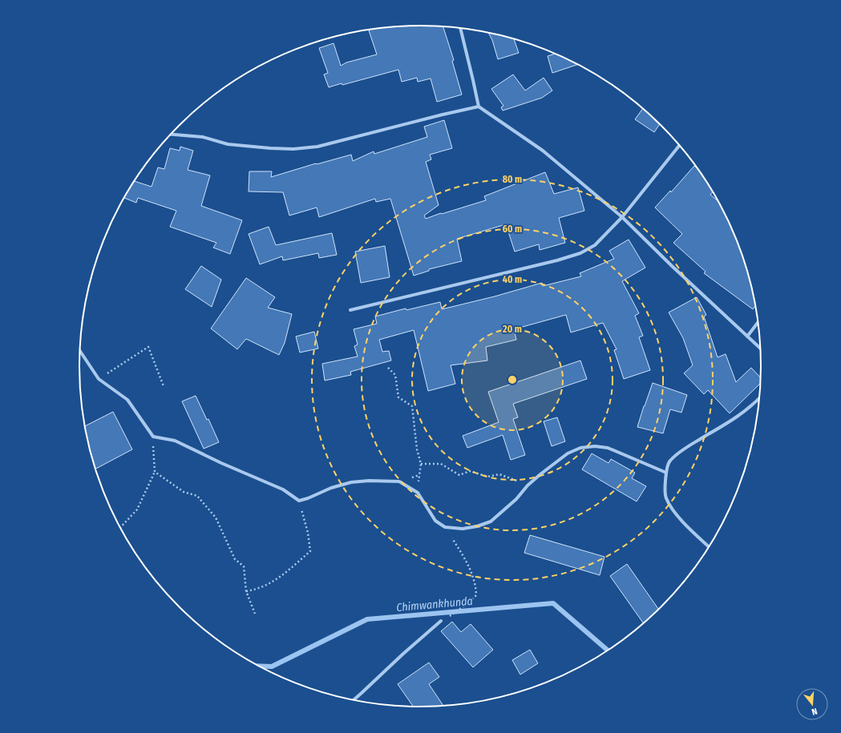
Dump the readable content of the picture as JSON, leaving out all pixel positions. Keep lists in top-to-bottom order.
{
  "water": ["Chimwankhunda"],
  "north": "bottom",
  "rings": [
    "80 m",
    "60 m",
    "40 m",
    "20 m"
  ]
}
